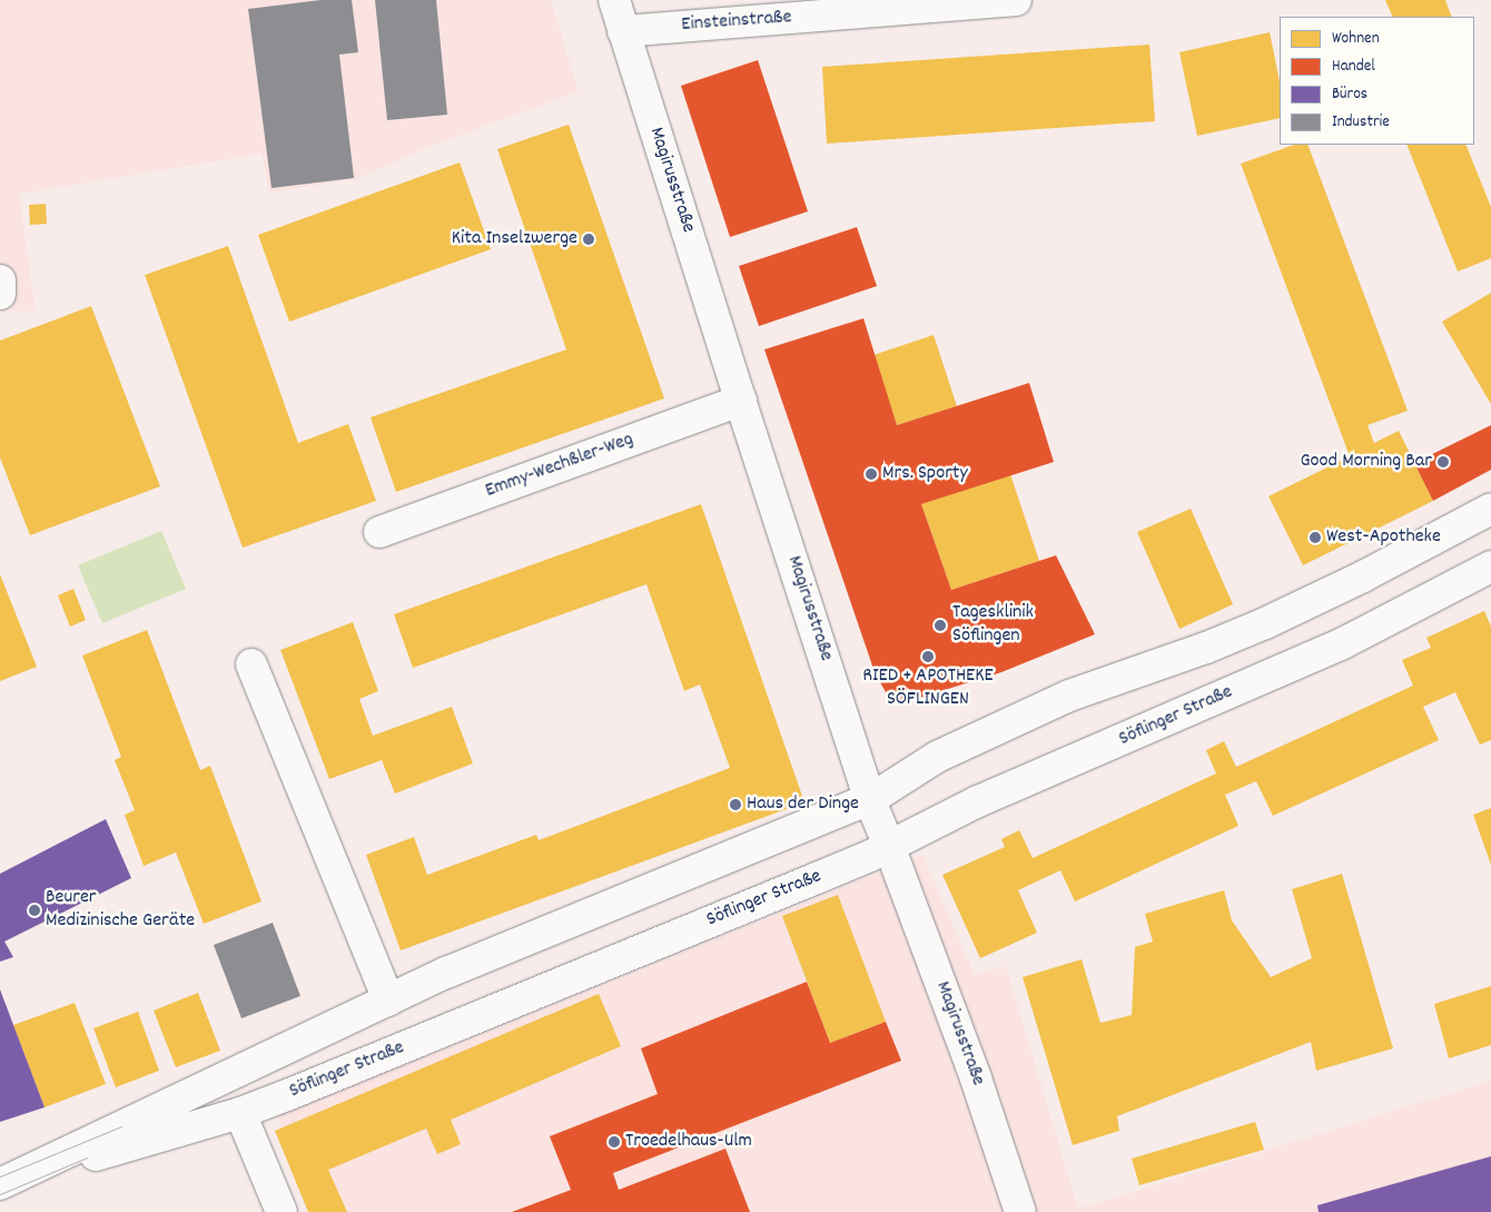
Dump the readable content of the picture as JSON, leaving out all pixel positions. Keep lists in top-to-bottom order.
{
  "streets": {
    "street": [
      "Einsteinstraße",
      "Magirusstraße",
      "Emmy-Wechßler-Weg",
      "Söflinger Straße"
    ]
  },
  "crossings": [
    ["Einsteinstraße", "Magirusstraße"],
    ["Magirusstraße", "Emmy-Wechßler-Weg"],
    ["Magirusstraße", "Söflinger Straße"]
  ],
  "places": [
    "Kita Inselzwerge",
    "Good Morning Bar",
    "Mrs. Sporty",
    "West-Apotheke",
    "Tagesklinik Söflingen",
    "RIED + APOTHEKE SÖFLINGEN",
    "Haus der Dinge",
    "Beurer Medizinische Geräte",
    "Troedelhaus-Ulm"
  ],
  "legend": [
    "Wohnen",
    "Handel",
    "Büros",
    "Industrie"
  ]
}
